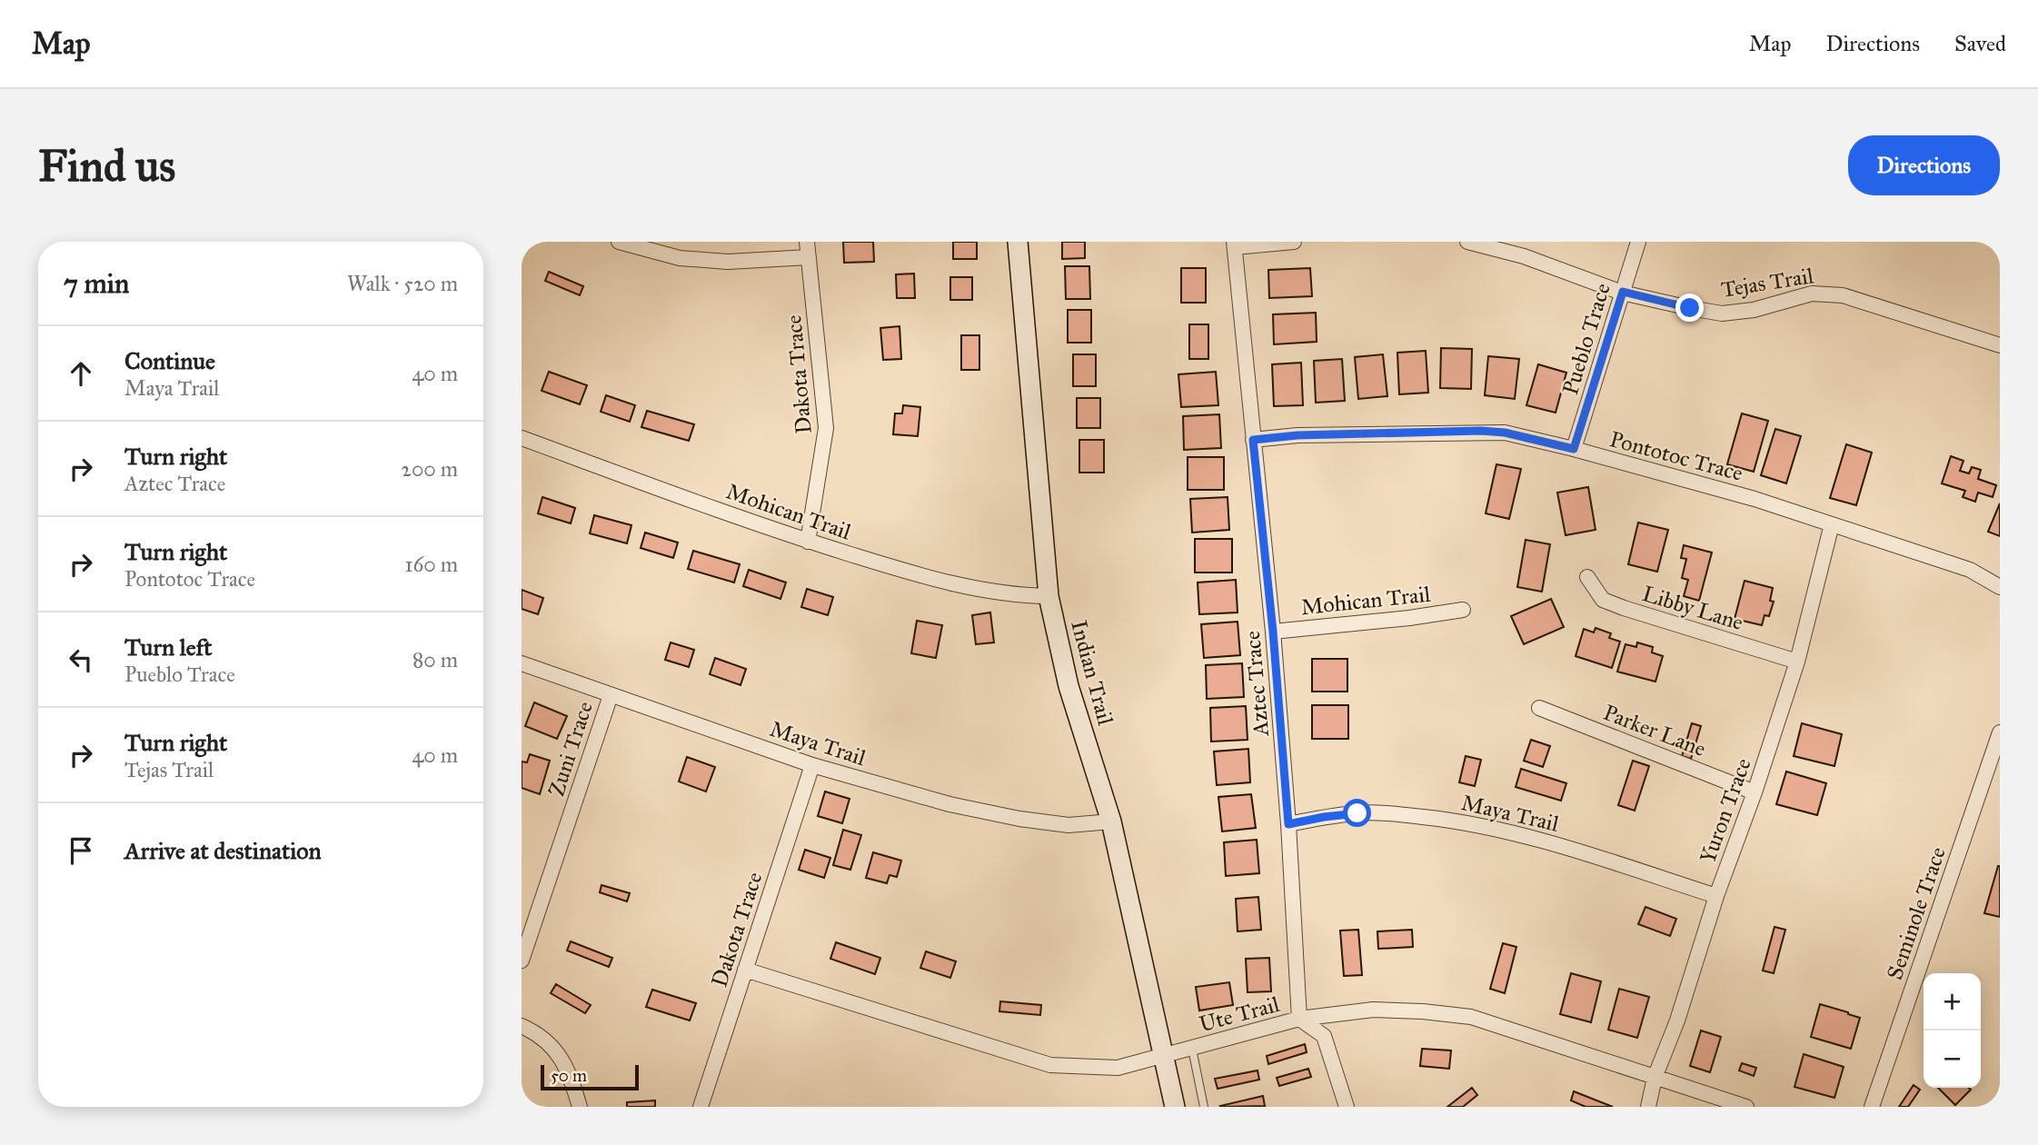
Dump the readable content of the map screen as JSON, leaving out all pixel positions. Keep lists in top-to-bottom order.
{
  "streets": {
    "street": [
      "Tejas Trail",
      "Pueblo Trace",
      "Dakota Trace",
      "Pontotoc Trace",
      "Mohican Trail",
      "Libby Lane",
      "Indian Trail",
      "Aztec Trace",
      "Parker Lane",
      "Maya Trail",
      "Zuni Trace",
      "Yuron Trace",
      "Seminole Trace",
      "Ute Trail"
    ]
  },
  "crossings": [
    ["Tejas Trail", "Pueblo Trace"],
    ["Pueblo Trace", "Pontotoc Trace"],
    ["Dakota Trace", "Mohican Trail"],
    ["Dakota Trace", "Maya Trail"],
    ["Dakota Trace", "Ute Trail"],
    ["Pontotoc Trace", "Aztec Trace"],
    ["Pontotoc Trace", "Yuron Trace"],
    ["Mohican Trail", "Indian Trail"],
    ["Mohican Trail", "Aztec Trace"],
    ["Libby Lane", "Yuron Trace"],
    ["Indian Trail", "Maya Trail"],
    ["Indian Trail", "Ute Trail"],
    ["Aztec Trace", "Maya Trail"],
    ["Aztec Trace", "Ute Trail"],
    ["Parker Lane", "Yuron Trace"],
    ["Maya Trail", "Zuni Trace"],
    ["Maya Trail", "Yuron Trace"],
    ["Yuron Trace", "Ute Trail"]
  ],
  "scale_bar": "50 m",
  "page": {
    "header": "Map",
    "nav": ["Map", "Directions", "Saved"],
    "buttons": "Directions",
    "title": "Find us",
    "heading": ["7 min", "Walk · 520 m"],
    "list": [
      ["Continue", "Maya Trail", "40 m"],
      ["Turn right", "Aztec Trace", "200 m"],
      ["Turn right", "Pontotoc Trace", "160 m"],
      ["Turn left", "Pueblo Trace", "80 m"],
      ["Turn right", "Tejas Trail", "40 m"],
      "Arrive at destination"
    ],
    "map_buttons": ["+", "−"],
    "scale": "50 m"
  }
}
